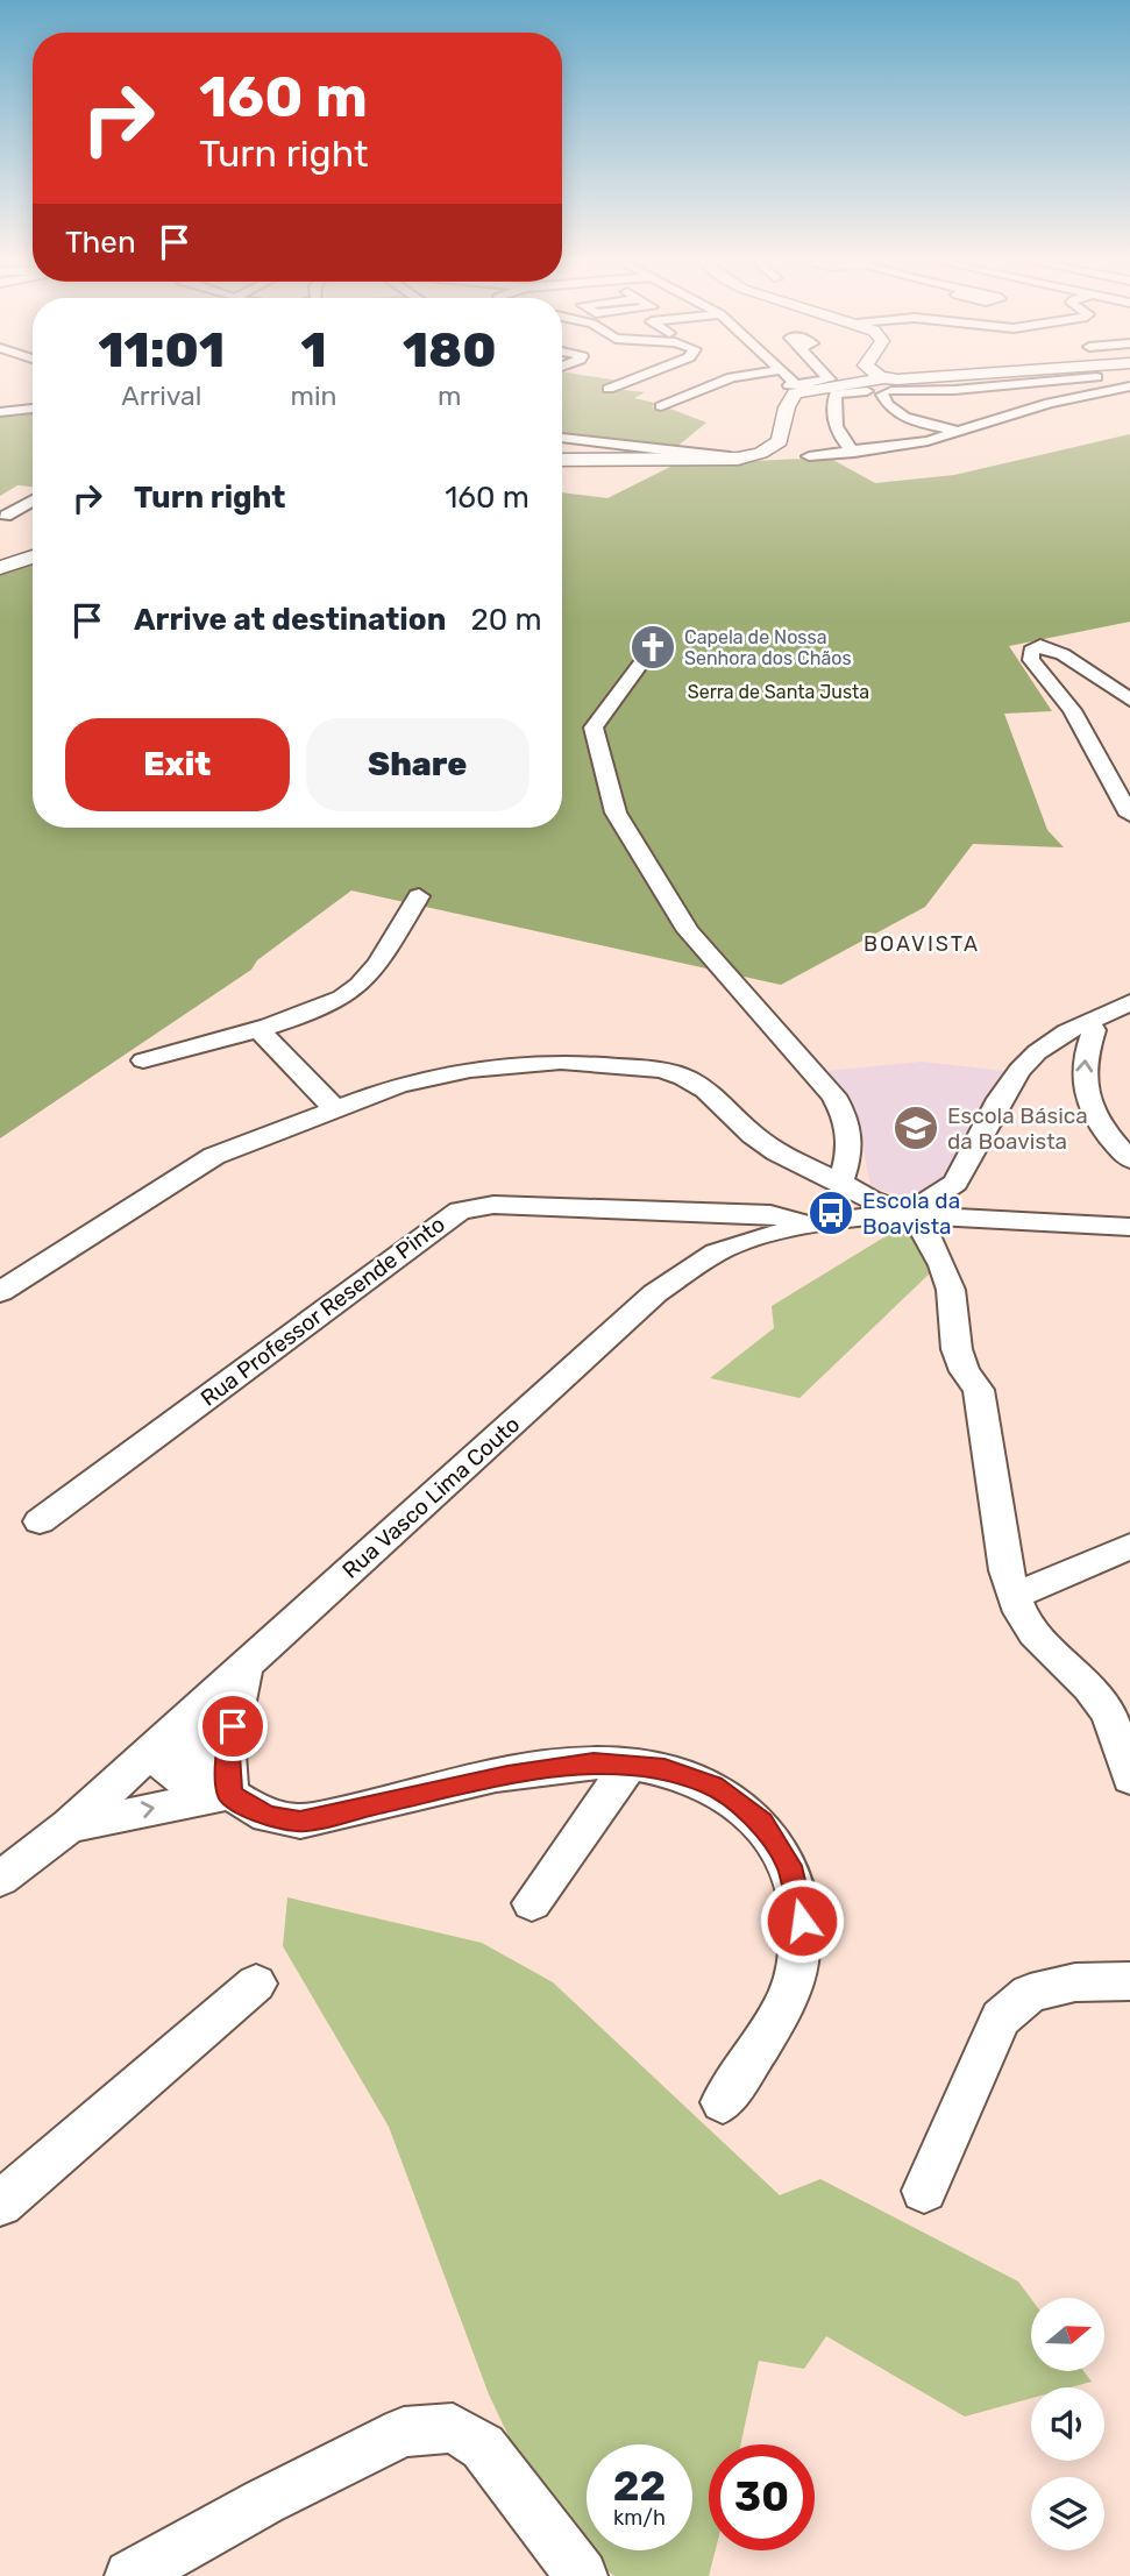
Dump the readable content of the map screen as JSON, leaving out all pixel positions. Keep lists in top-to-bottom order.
{
  "streets": {
    "street": ["Rua Professor Resende Pinto", "Rua Vasco Lima Couto"]
  },
  "crossings": [
    ["Rua Professor Resende Pinto", "Rua Vasco Lima Couto"]
  ],
  "districts": ["BOAVISTA"],
  "parks": ["Serra de Santa Justa"],
  "places": {
    "church": ["Capela de Nossa Senhora dos Chãos"],
    "school or university": ["Escola Básica da Boavista"],
    "bus stop": ["Escola da Boavista"]
  },
  "north": "right",
  "page": {
    "turn": ["160 m", "Turn right"],
    "then": "Then",
    "eta": [
      "11:01",
      "Arrival",
      "1",
      "min",
      "180",
      "m"
    ],
    "list": [
      {
        "name": "Turn right",
        "value": "160 m"
      },
      {
        "name": "Arrive at destination",
        "value": "20 m"
      }
    ],
    "buttons": ["Exit", "Share"],
    "speed": "22 km/h",
    "limit": "30"
  }
}
